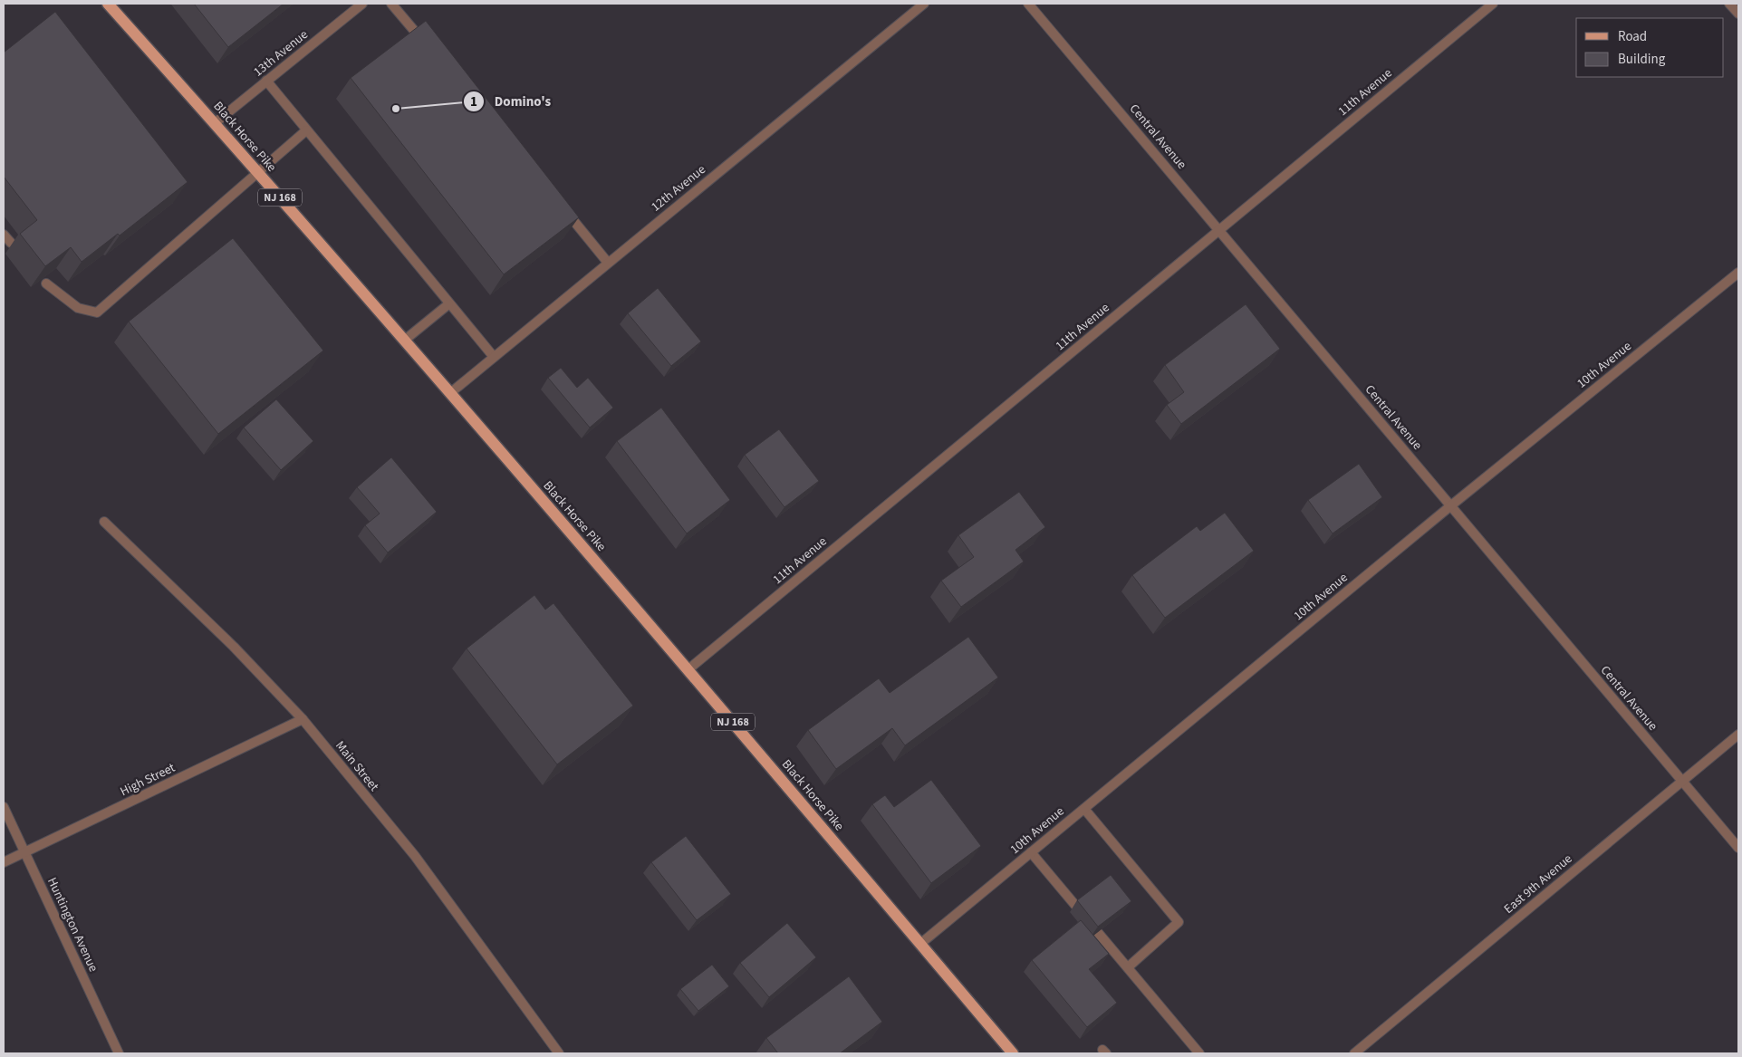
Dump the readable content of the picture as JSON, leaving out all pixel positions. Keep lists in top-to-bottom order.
{
  "streets": {
    "main road": ["Black Horse Pike", "NJ 168"],
    "street": [
      "13th Avenue",
      "11th Avenue",
      "Central Avenue",
      "12th Avenue",
      "10th Avenue",
      "Main Street",
      "High Street",
      "East 9th Avenue",
      "Huntington Avenue"
    ]
  },
  "crossings": [
    ["13th Avenue", "Black Horse Pike"],
    ["11th Avenue", "Black Horse Pike"],
    ["11th Avenue", "Central Avenue"],
    ["Black Horse Pike", "12th Avenue"],
    ["Black Horse Pike", "10th Avenue"],
    ["Central Avenue", "10th Avenue"],
    ["Central Avenue", "East 9th Avenue"],
    ["Main Street", "High Street"],
    ["High Street", "Huntington Avenue"]
  ],
  "places": ["Domino's"],
  "legend": ["Road", "Building"]
}
